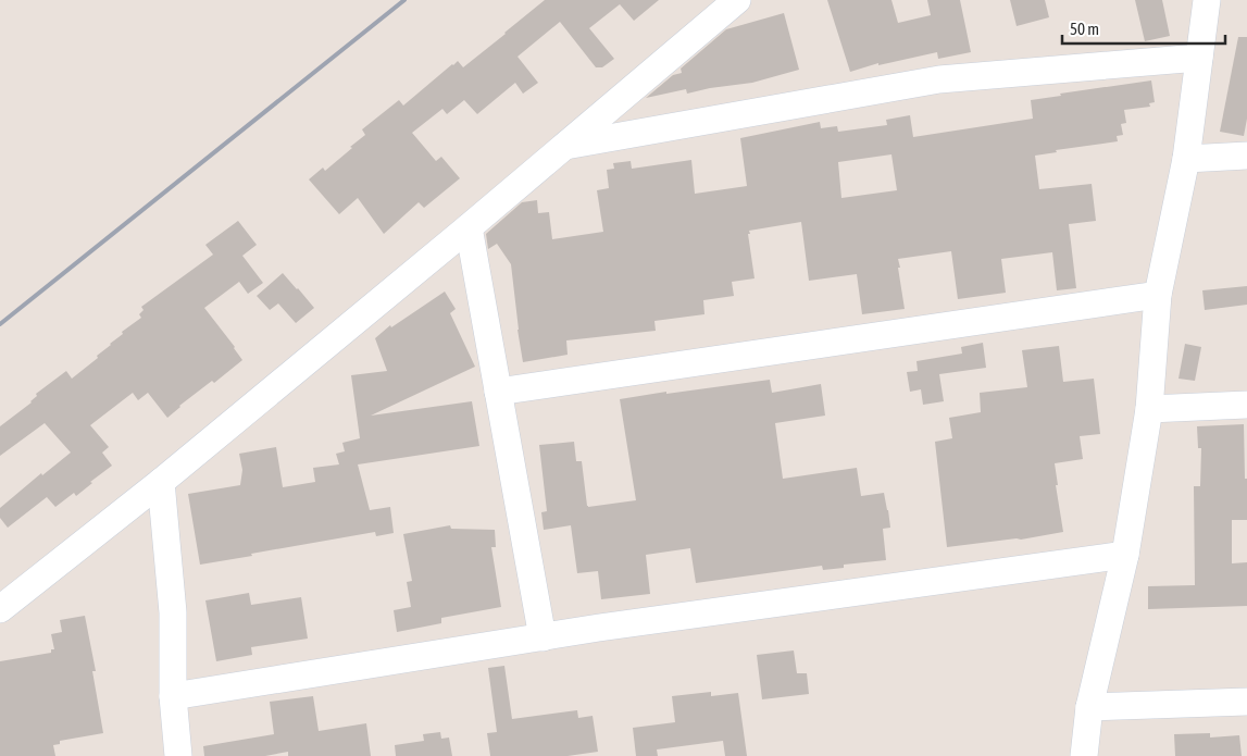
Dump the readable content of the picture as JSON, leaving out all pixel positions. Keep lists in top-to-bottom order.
{
  "scale_bar": "50 m"
}
